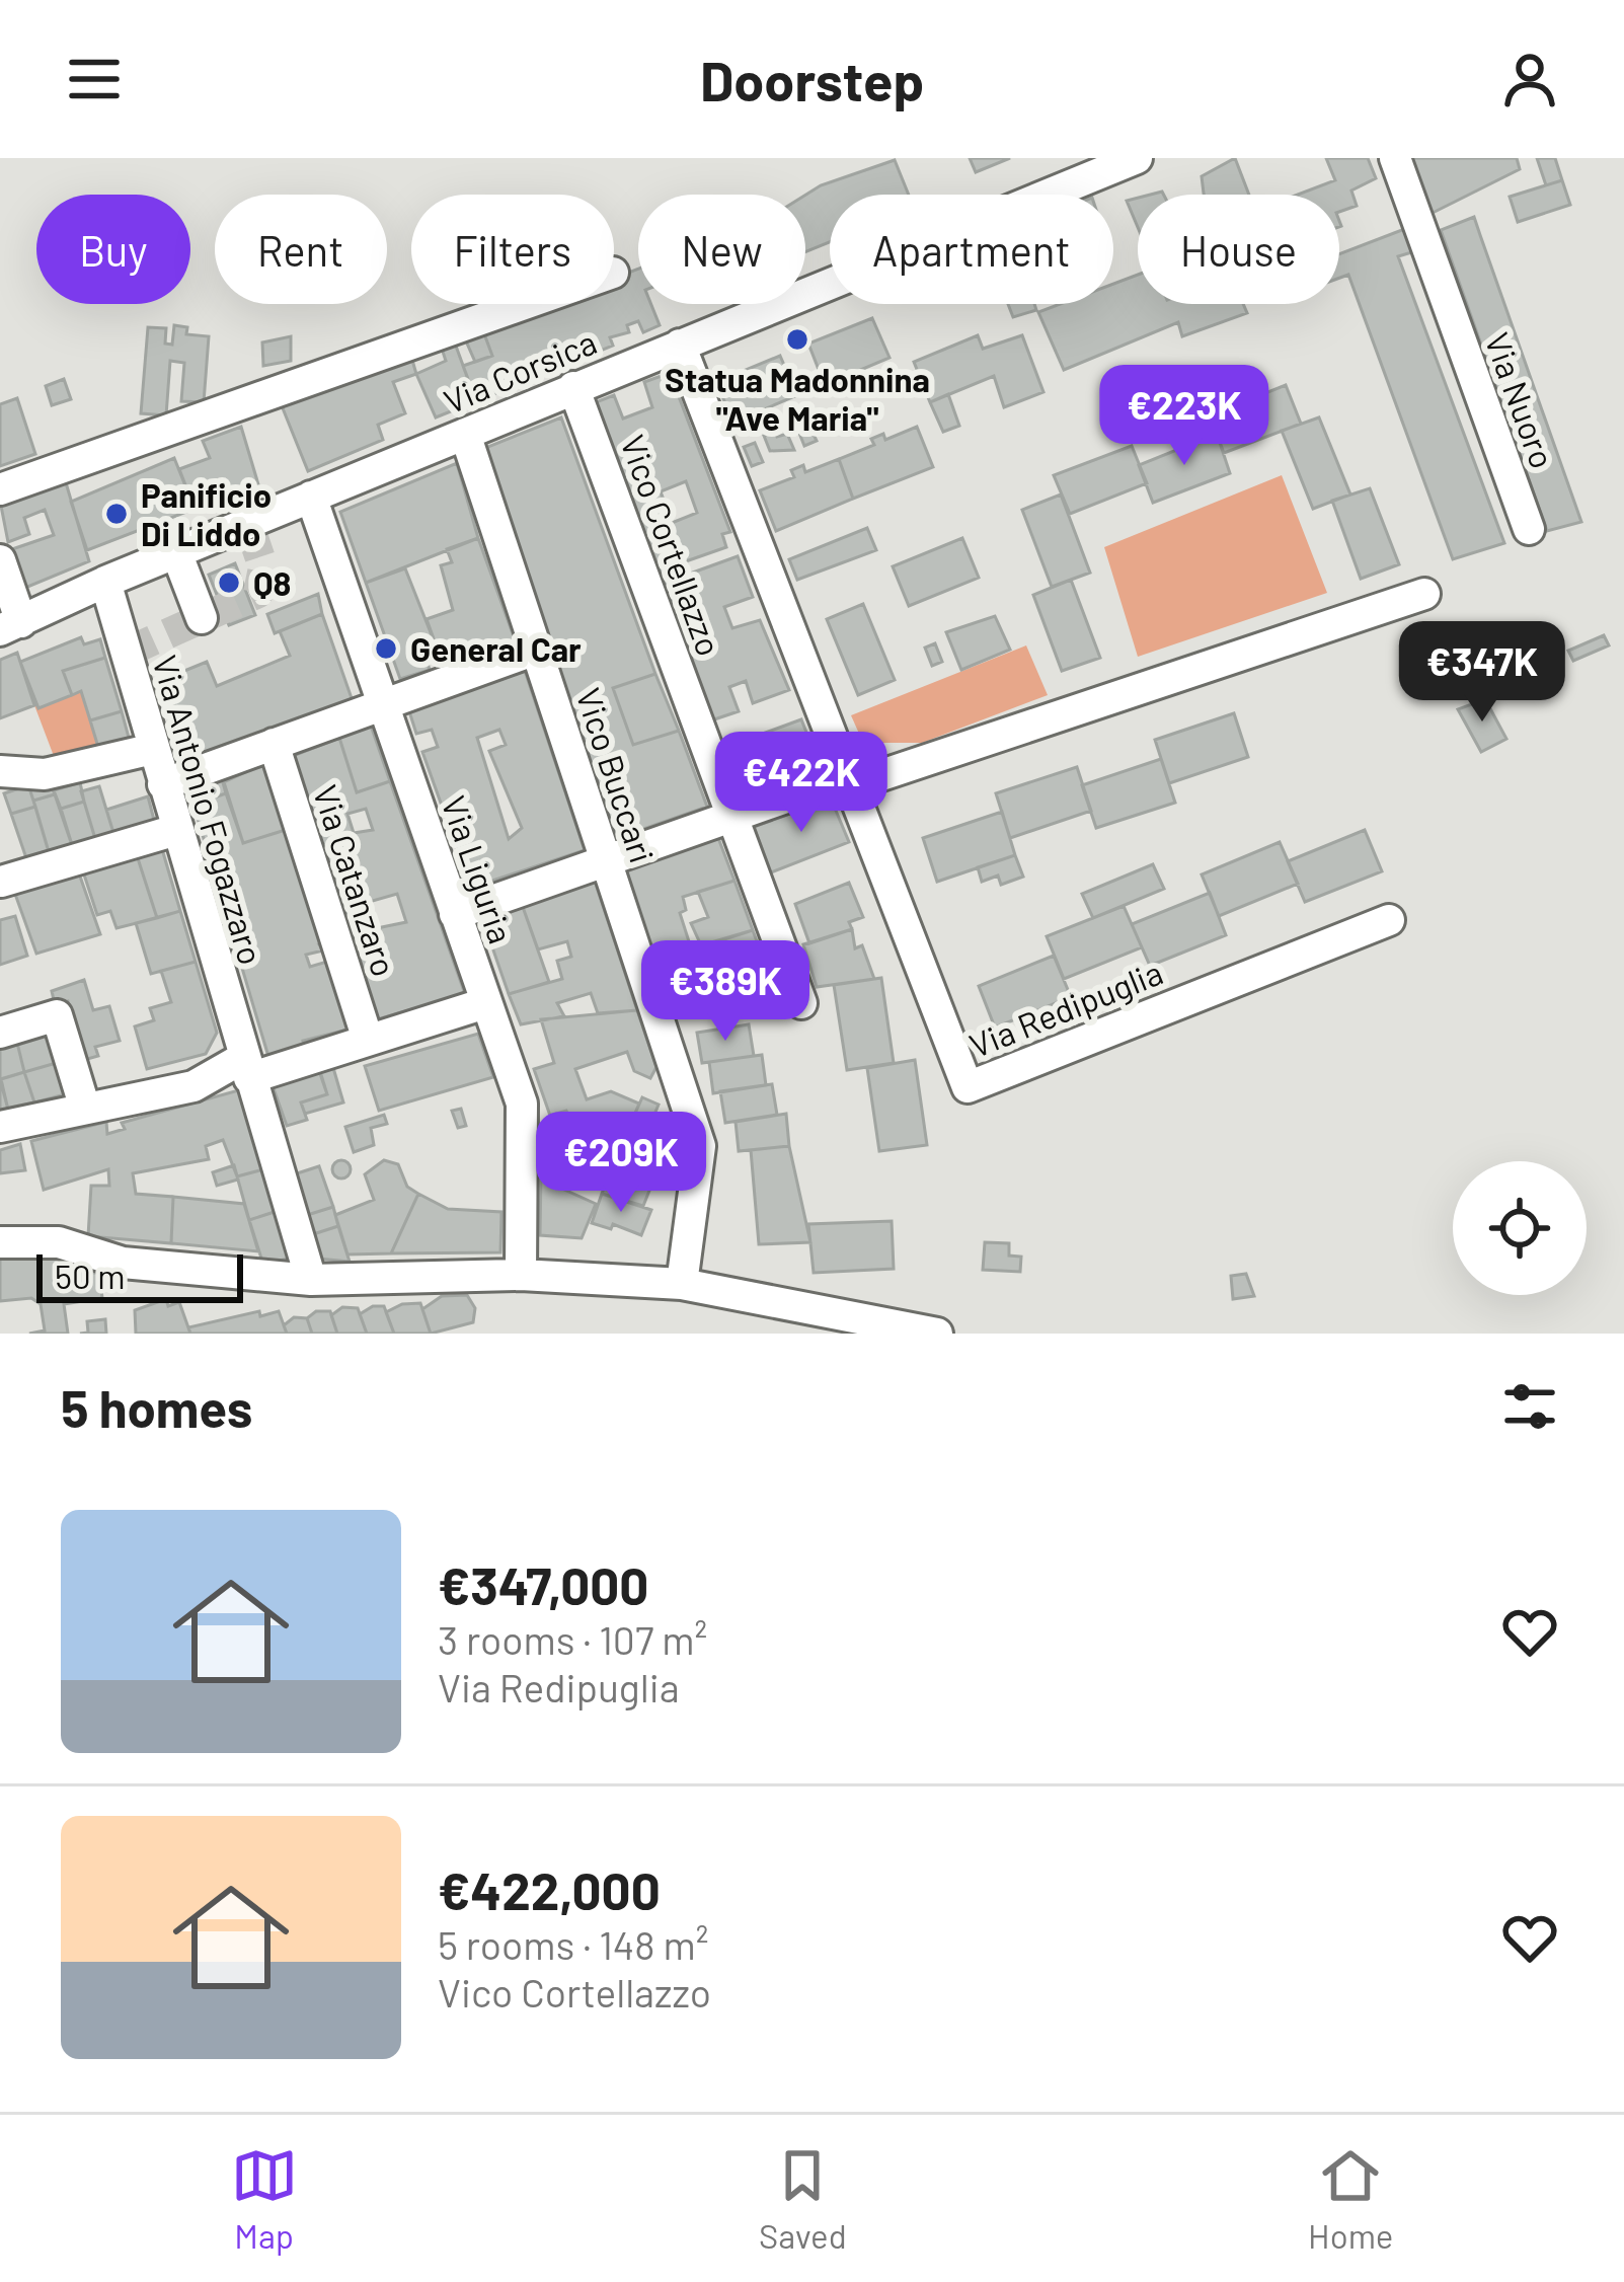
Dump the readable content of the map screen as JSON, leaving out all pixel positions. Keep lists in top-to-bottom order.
{
  "streets": {
    "street": [
      "Via Corsica",
      "Via Nuoro",
      "Vico Cortellazzo",
      "Vico Buccari",
      "Via Antonio Fogazzaro",
      "Via Liguria",
      "Via Catanzaro",
      "Via Redipuglia"
    ]
  },
  "crossings": [
    ["Via Corsica", "Vico Cortellazzo"],
    ["Via Corsica", "Vico Buccari"],
    ["Via Corsica", "Via Antonio Fogazzaro"],
    ["Via Corsica", "Via Liguria"],
    ["Via Corsica", "Via Redipuglia"]
  ],
  "places": [
    "Statua Madonnina \"Ave Maria\"",
    "Panificio Di Liddo",
    "Q8",
    "General Car"
  ],
  "scale_bar": "50 m",
  "page": {
    "header": "Doorstep",
    "chip": [
      "Buy",
      "Rent",
      "Filters",
      "New",
      "Apartment",
      "House"
    ],
    "price": [
      "€223K",
      "€347K",
      "€422K",
      "€389K",
      "€209K"
    ],
    "scale": "50 m",
    "heading": "5 homes",
    "list": [
      {
        "name": "€347,000",
        "note": "3 rooms · 107 m² · Via Redipuglia"
      },
      {
        "name": "€422,000",
        "note": "5 rooms · 148 m² · Vico Cortellazzo"
      }
    ],
    "tabs": ["Map", "Saved", "Home"]
  }
}
